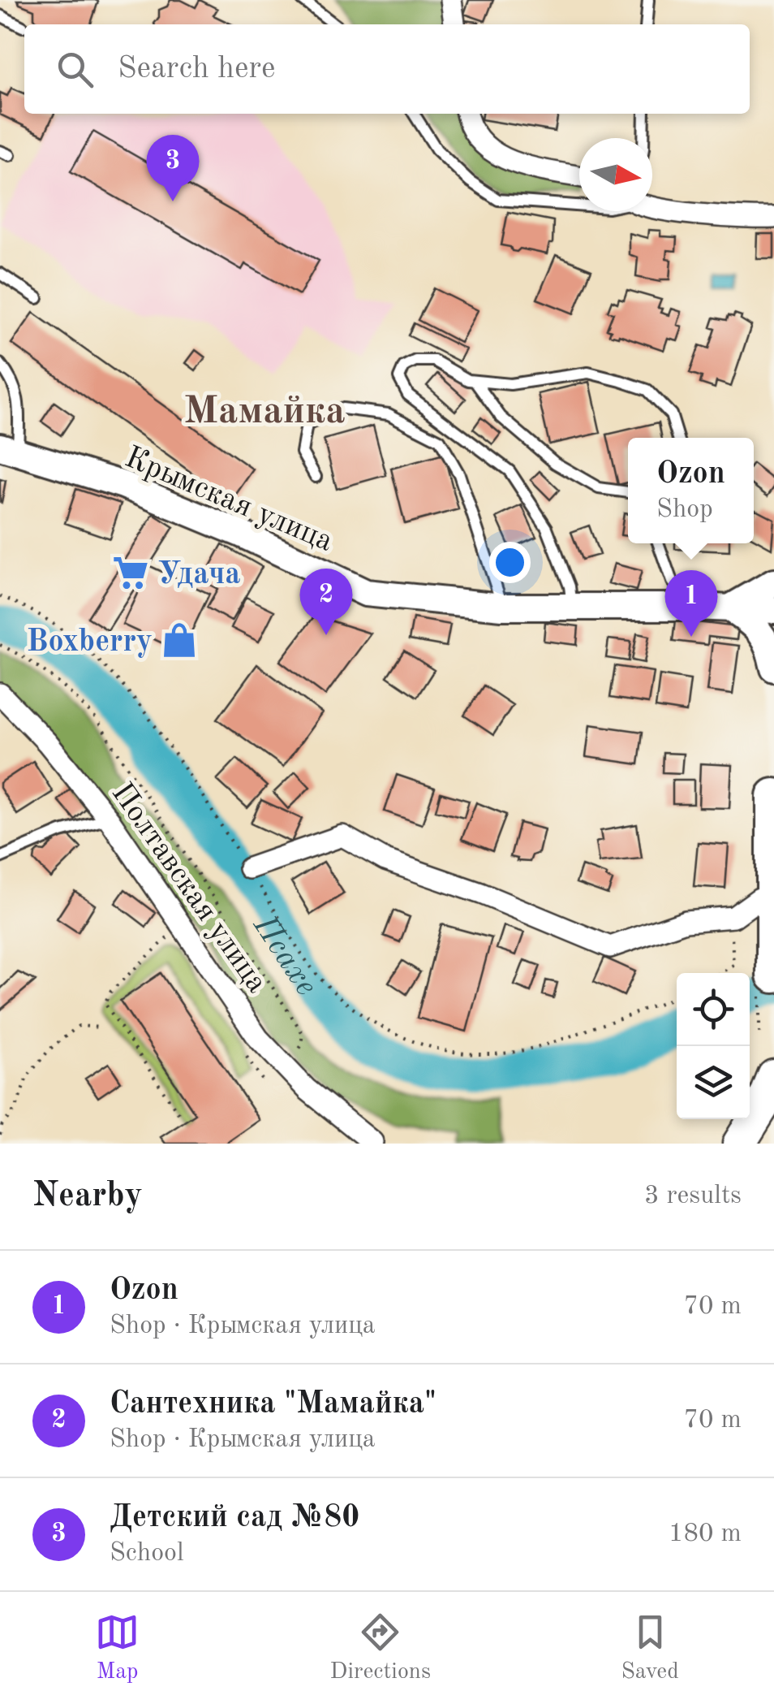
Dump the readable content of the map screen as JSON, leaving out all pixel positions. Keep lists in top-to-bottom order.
{
  "streets": {
    "street": ["Крымская улица", "Полтавская улица"]
  },
  "districts": ["Мамайка"],
  "water": ["Псахе"],
  "places": {
    "supermarket": ["Удача"],
    "shop": ["Boxberry"]
  },
  "north": "right",
  "page": {
    "search": "Search here",
    "pins": ["3", "2", "1"],
    "popup": ["Ozon", "Shop"],
    "heading": ["Nearby", "3 results"],
    "list": [
      {
        "mark": "1",
        "name": "Ozon",
        "note": "Shop · Крымская улица",
        "value": "70 m"
      },
      {
        "mark": "2",
        "name": "Сантехника \"Мамайка\"",
        "note": "Shop · Крымская улица",
        "value": "70 m"
      },
      {
        "mark": "3",
        "name": "Детский сад №80",
        "note": "School",
        "value": "180 m"
      }
    ],
    "nav": ["Map", "Directions", "Saved"]
  }
}
